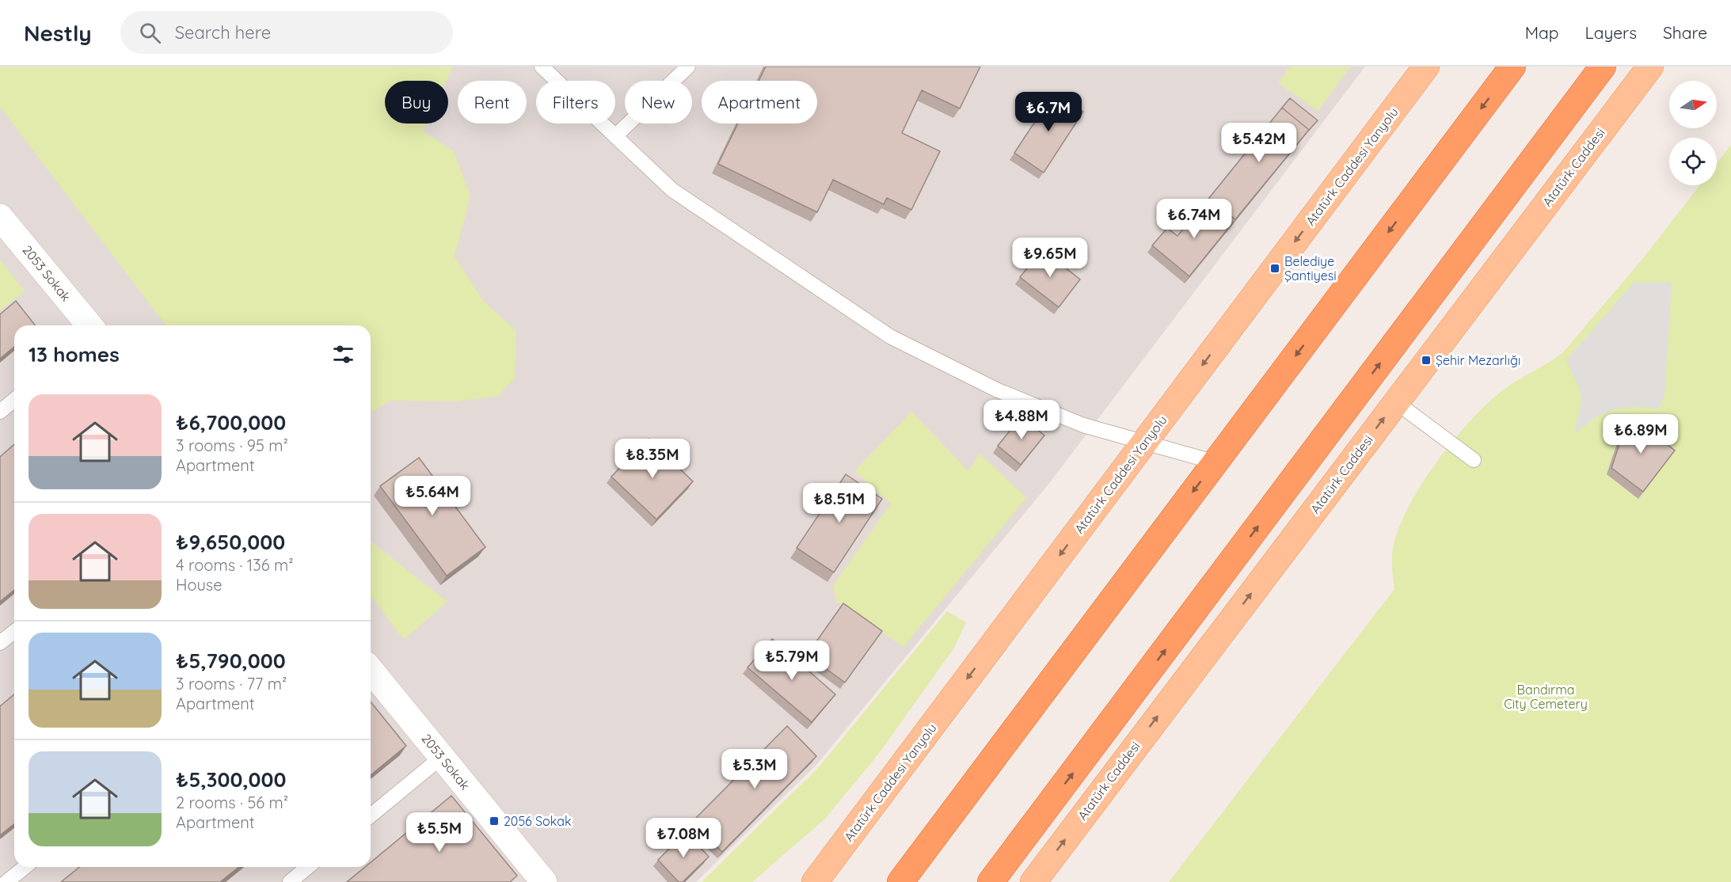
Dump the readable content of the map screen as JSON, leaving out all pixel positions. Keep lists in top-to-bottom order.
{
  "streets": {
    "main road": ["Atatürk Caddesi Yanyolu", "Atatürk Caddesi"],
    "street": ["2053 Sokak"]
  },
  "one_way": ["Atatürk Caddesi Yanyolu", "Atatürk Caddesi"],
  "parks": ["Bandırma City Cemetery"],
  "places": {
    "transit": ["Belediye Şantiyesi", "Şehir Mezarlığı", "2056 Sokak"]
  },
  "north": "right",
  "page": {
    "header": "Nestly",
    "search": "Search here",
    "nav": ["Map", "Layers", "Share"],
    "chip": [
      "Buy",
      "Rent",
      "Filters",
      "New",
      "Apartment"
    ],
    "price": [
      "₺6.7M",
      "₺5.42M",
      "₺6.74M",
      "₺9.65M",
      "₺4.88M",
      "₺6.89M",
      "₺8.35M",
      "₺5.64M",
      "₺8.51M",
      "₺5.79M",
      "₺5.3M",
      "₺5.5M",
      "₺7.08M"
    ],
    "heading": "13 homes",
    "list": [
      {
        "name": "₺6,700,000",
        "note": "3 rooms · 95 m² · Apartment"
      },
      {
        "name": "₺9,650,000",
        "note": "4 rooms · 136 m² · House"
      },
      {
        "name": "₺5,790,000",
        "note": "3 rooms · 77 m² · Apartment"
      },
      {
        "name": "₺5,300,000",
        "note": "2 rooms · 56 m² · Apartment"
      }
    ]
  }
}
